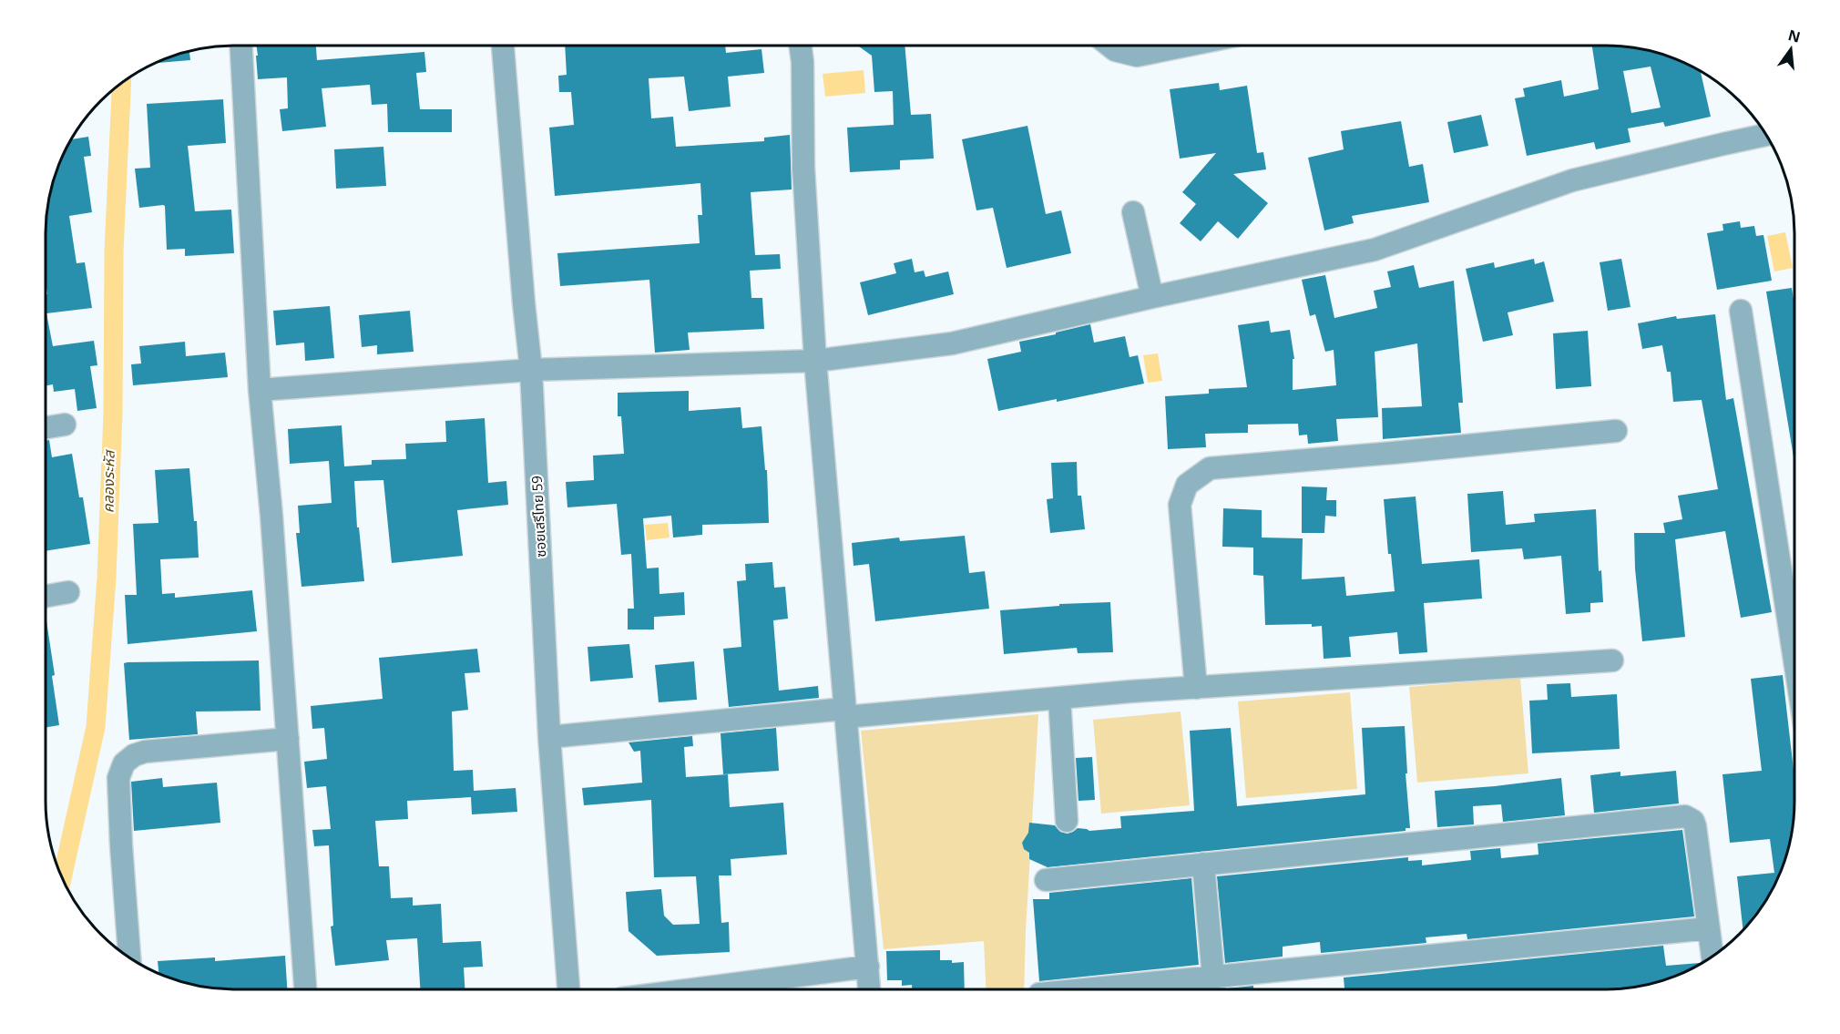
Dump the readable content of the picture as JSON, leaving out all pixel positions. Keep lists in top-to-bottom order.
{
  "streets": {
    "street": ["ซอยเสรีไทย 59"]
  },
  "water": ["คลองระหัส"],
  "north": "top"
}
